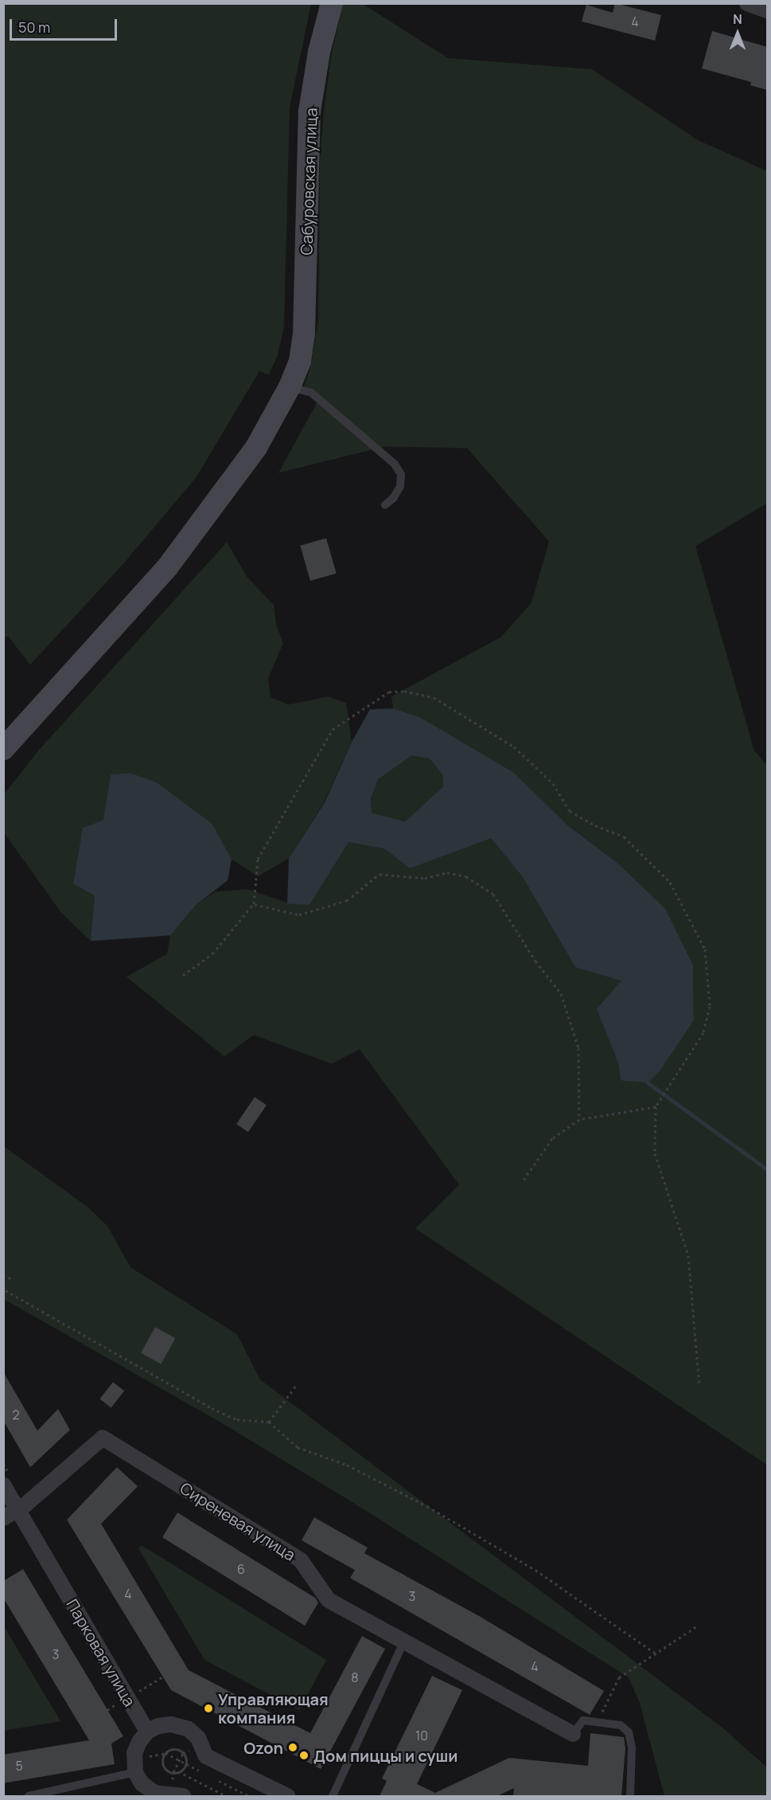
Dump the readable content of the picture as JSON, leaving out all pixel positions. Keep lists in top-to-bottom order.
{
  "streets": {
    "street": ["Сабуровская улица", "Сиреневая улица", "Парковая улица"]
  },
  "crossings": [
    ["Сиреневая улица", "Парковая улица"]
  ],
  "places": ["Управляющая компания", "Ozon", "Дом пиццы и суши"],
  "house_numbers": [
    "4",
    "2",
    "6",
    "4",
    "3",
    "3",
    "4",
    "8",
    "10",
    "5"
  ],
  "scale_bar": "50 m",
  "north": "top"
}
